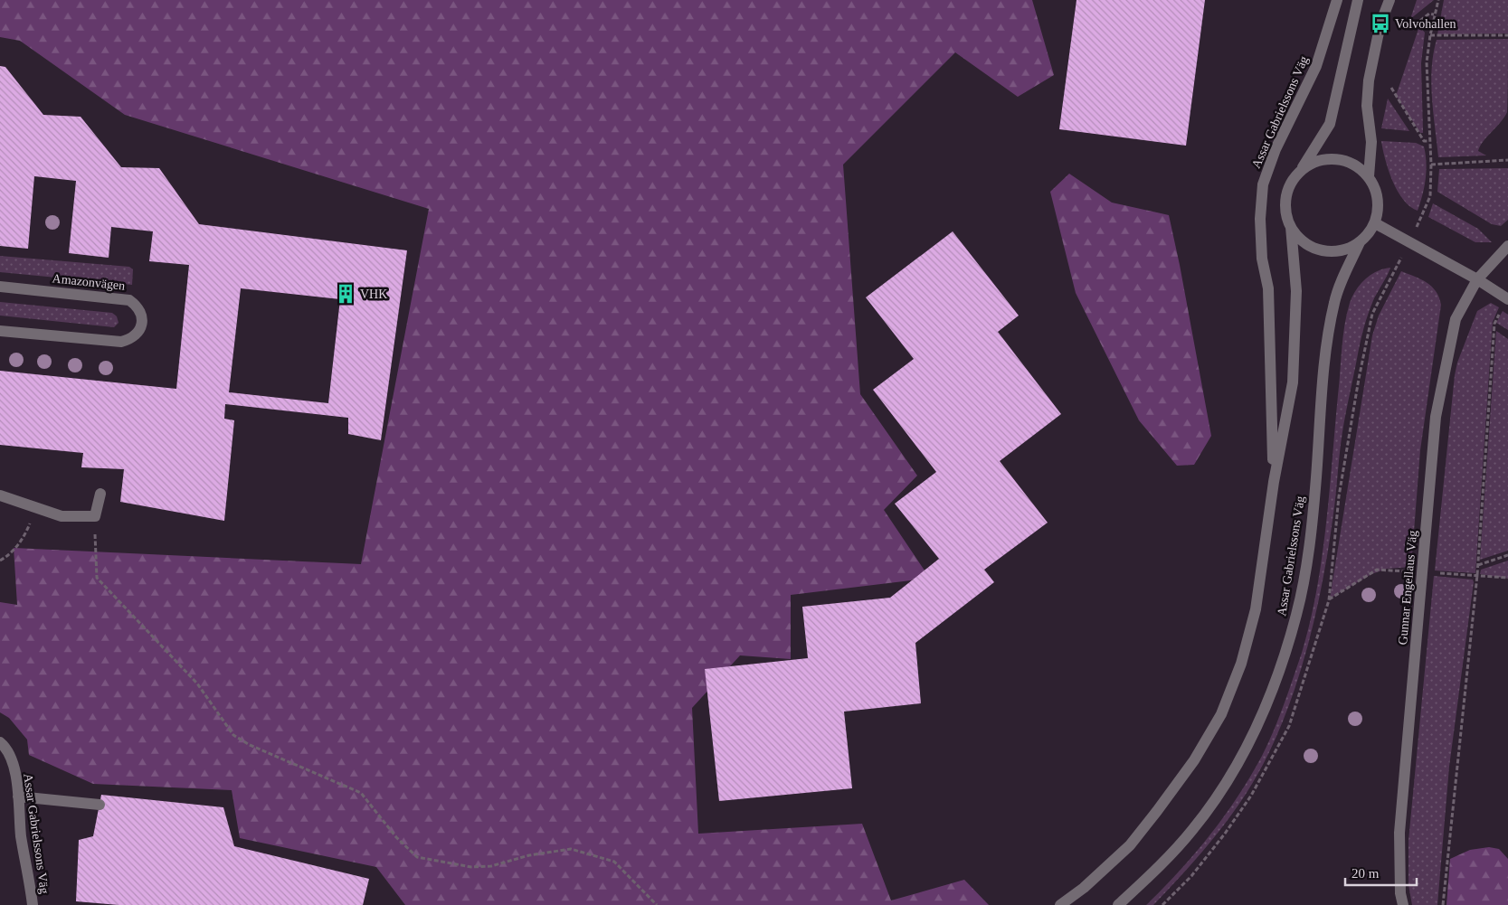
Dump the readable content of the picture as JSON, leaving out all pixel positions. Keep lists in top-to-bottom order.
{
  "streets": {
    "street": ["Assar Gabrielssons Väg", "Amazonvägen", "Gunnar Engellaus Väg"]
  },
  "places": {
    "bus stop": ["Volvohallen"],
    "building": ["VHK"]
  },
  "scale_bar": "20 m"
}
